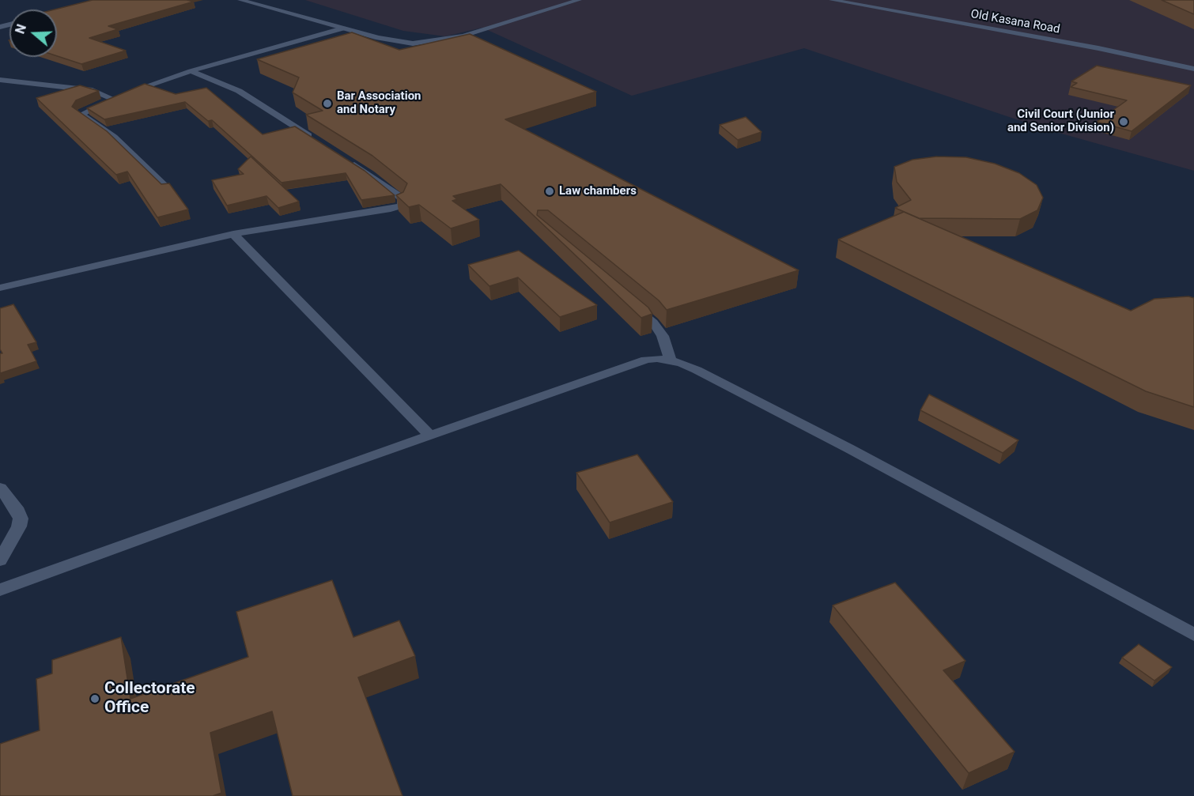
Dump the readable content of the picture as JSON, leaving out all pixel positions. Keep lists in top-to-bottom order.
{
  "streets": {
    "street": ["Old Kasana Road"]
  },
  "places": [
    "Bar Association and Notary",
    "Civil Court (Junior and Senior Division)",
    "Law chambers",
    "Collectorate Office"
  ],
  "north": "left"
}
